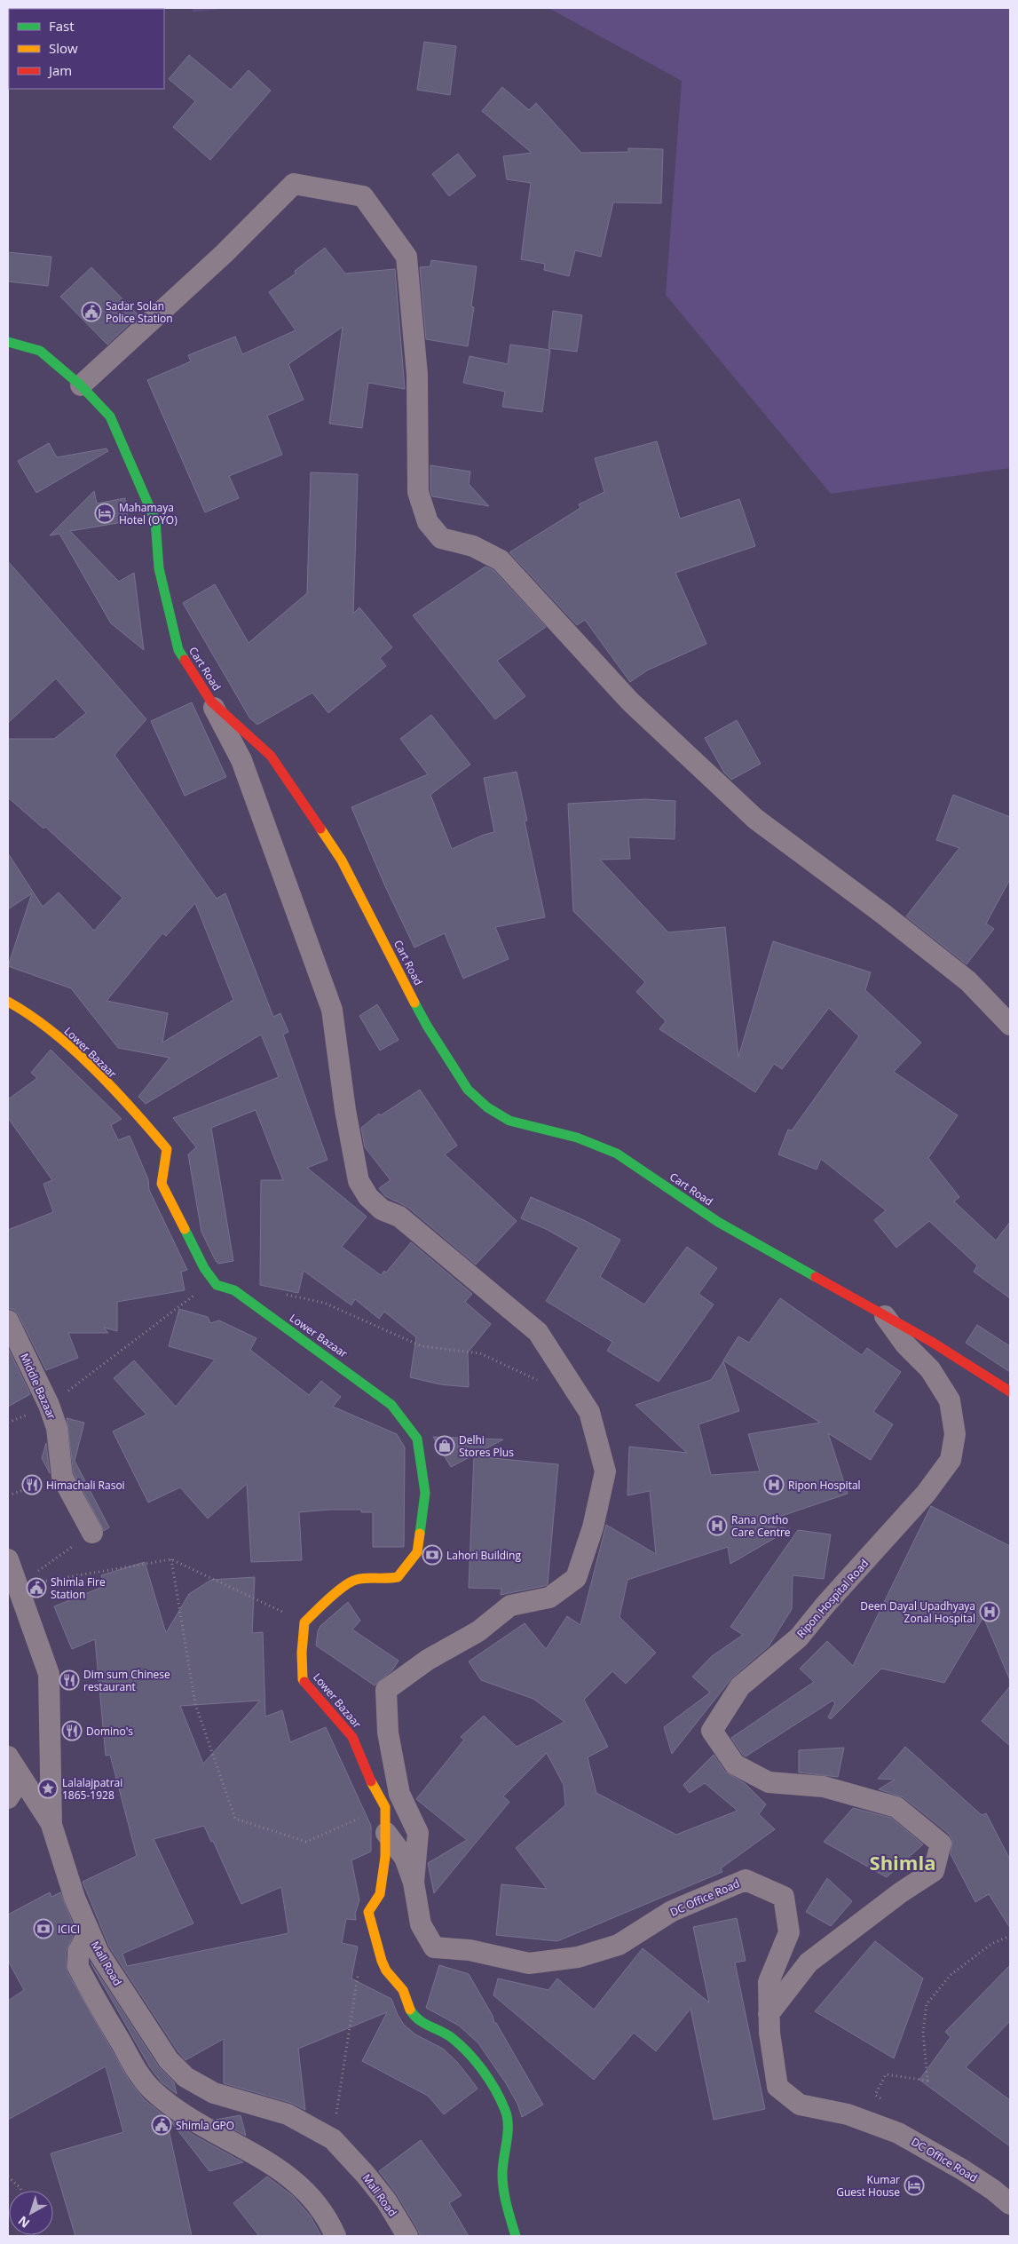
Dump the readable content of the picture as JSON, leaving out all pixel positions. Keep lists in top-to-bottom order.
{
  "streets": {
    "street": [
      "Cart Road",
      "Lower Bazaar",
      "Middle Bazaar",
      "Ripon Hospital Road",
      "DC Office Road",
      "Mall Road"
    ]
  },
  "crossings": [
    ["Cart Road", "Ripon Hospital Road"],
    ["Lower Bazaar", "DC Office Road"],
    ["Ripon Hospital Road", "DC Office Road"]
  ],
  "districts": ["Shimla"],
  "places": {
    "public building": ["Sadar Solan Police Station", "Shimla Fire Station", "Shimla GPO"],
    "hotel": ["Mahamaya Hotel (OYO)", "Kumar Guest House"],
    "shop": ["Delhi Stores Plus"],
    "restaurant": ["Himachali Rasoi", "Dim sum Chinese restaurant", "Domino's"],
    "hospital": ["Ripon Hospital", "Rana Ortho Care Centre", "Deen Dayal Upadhyaya Zonal Hospital"],
    "bank": ["Lahori Building", "ICICI"],
    "place": ["Lalalajpatrai 1865-1928"]
  },
  "legend": ["Fast", "Slow", "Jam"],
  "north": "bottom left"
}
